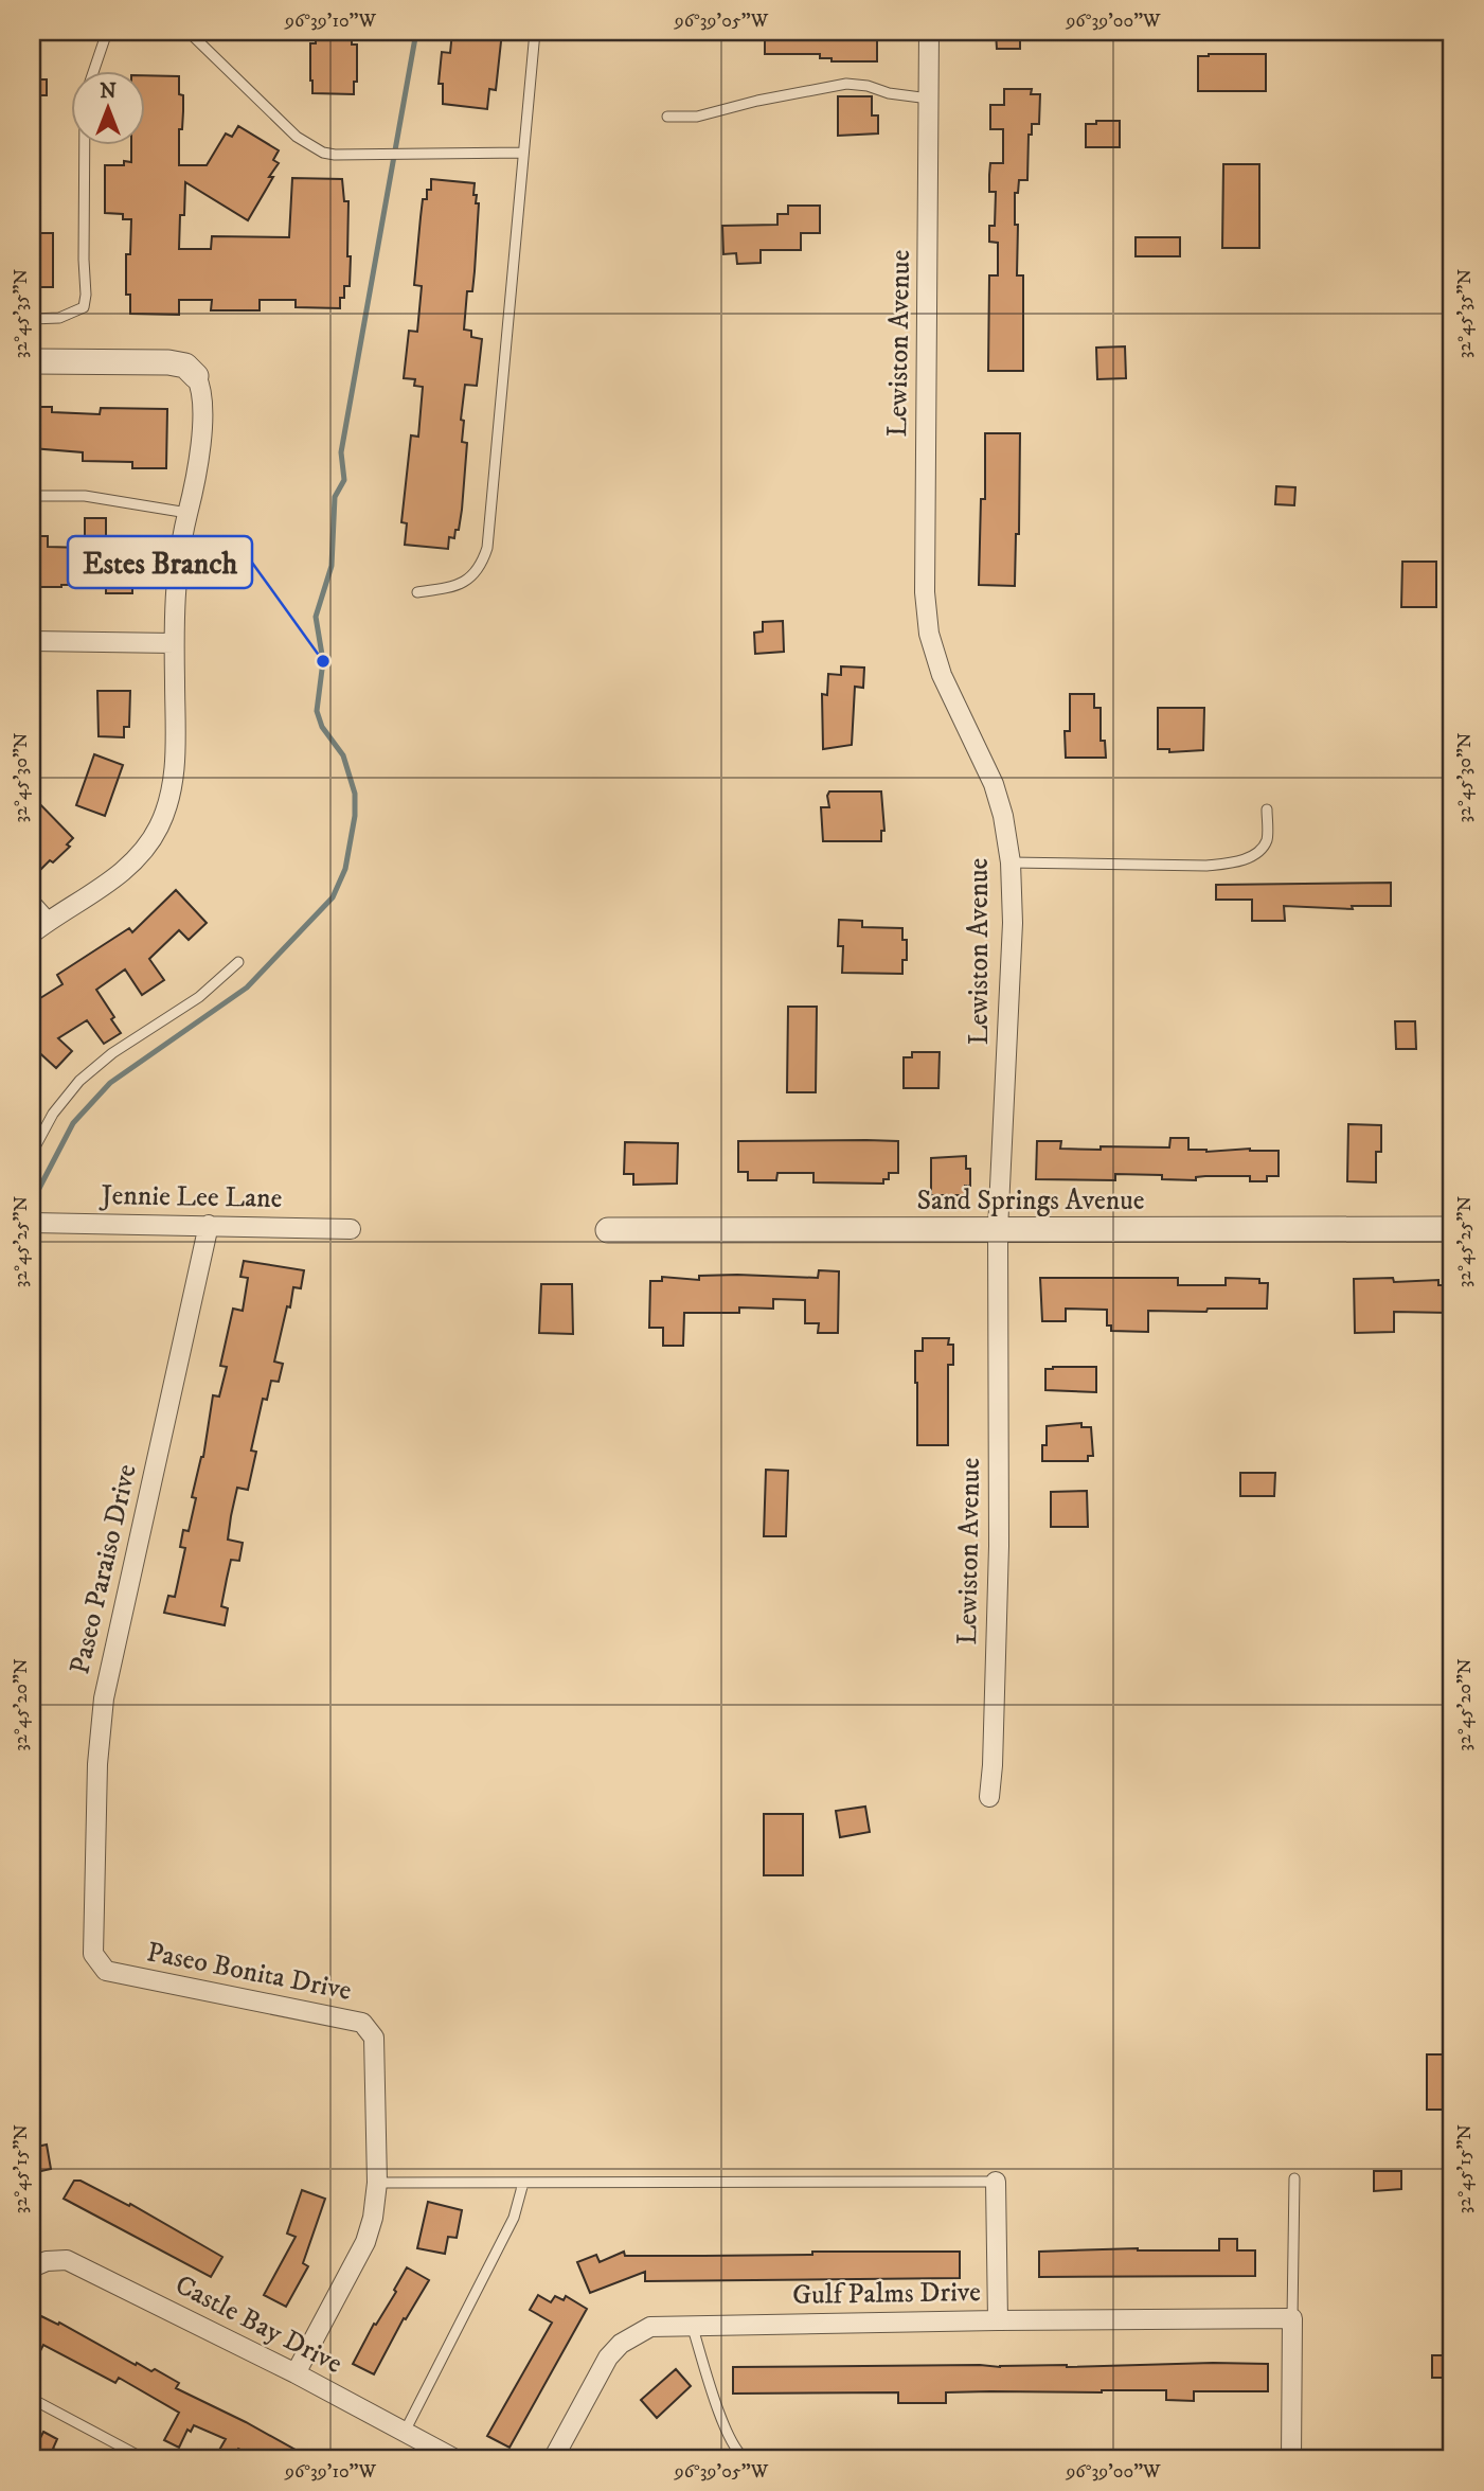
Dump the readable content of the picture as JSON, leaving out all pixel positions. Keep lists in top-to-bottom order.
{
  "streets": {
    "street": [
      "Lewiston Avenue",
      "Jennie Lee Lane",
      "Sand Springs Avenue",
      "Paseo Paraiso Drive",
      "Paseo Bonita Drive",
      "Gulf Palms Drive",
      "Castle Bay Drive"
    ]
  },
  "crossings": [
    ["Lewiston Avenue", "Sand Springs Avenue"],
    ["Jennie Lee Lane", "Paseo Paraiso Drive"],
    ["Paseo Paraiso Drive", "Paseo Bonita Drive"]
  ],
  "places": ["Estes Branch"],
  "north": "top",
  "coordinates": [
    "96°39'10\"W",
    "96°39'05\"W",
    "96°39'00\"W",
    "32°45'35\"N",
    "32°45'30\"N",
    "32°45'25\"N",
    "32°45'20\"N",
    "32°45'15\"N"
  ]
}
